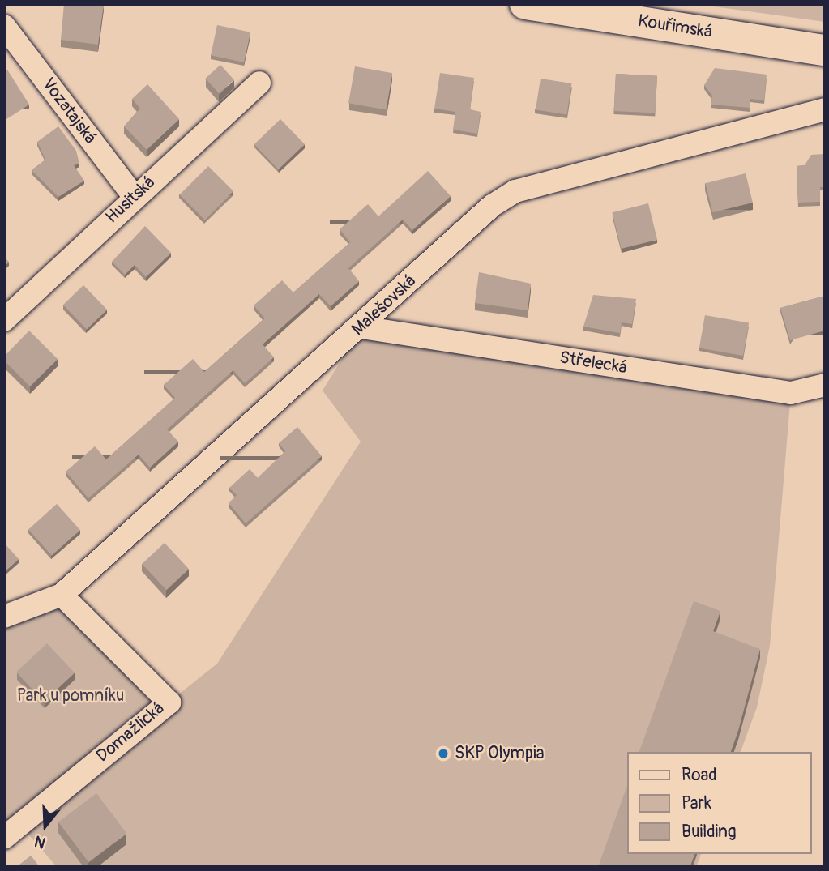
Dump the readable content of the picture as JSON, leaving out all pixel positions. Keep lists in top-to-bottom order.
{
  "streets": {
    "main road": ["Kouřimská"],
    "street": [
      "Vozatajská",
      "Husitská",
      "Malešovská",
      "Střelecká",
      "Domažlická"
    ]
  },
  "crossings": [
    ["Vozatajská", "Husitská"],
    ["Malešovská", "Střelecká"],
    ["Malešovská", "Domažlická"]
  ],
  "parks": ["Park u pomníku"],
  "places": ["SKP Olympia"],
  "legend": ["Road", "Park", "Building"],
  "north": "bottom"
}
